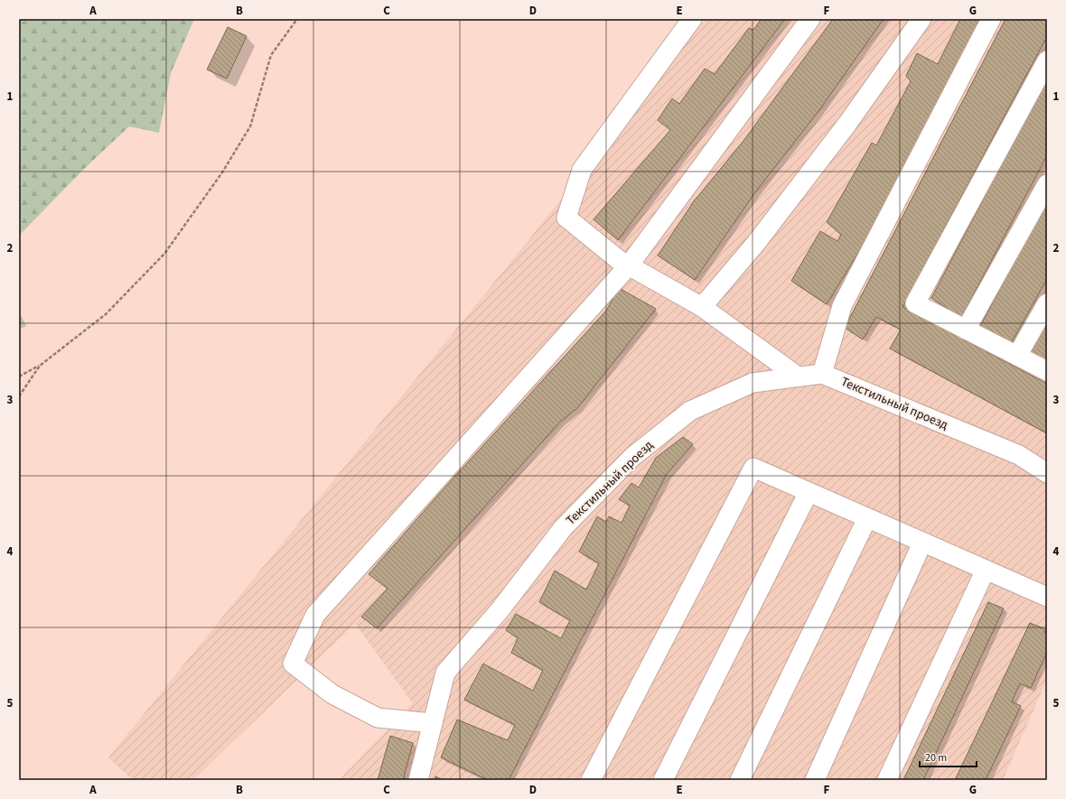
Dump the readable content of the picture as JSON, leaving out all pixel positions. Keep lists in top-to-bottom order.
{
  "streets": {
    "street": ["Текстильный проезд"]
  },
  "scale_bar": "20 m",
  "grid": {
    "columns": [
      "A",
      "B",
      "C",
      "D",
      "E",
      "F",
      "G"
    ],
    "rows": [
      "1",
      "2",
      "3",
      "4",
      "5"
    ]
  }
}
